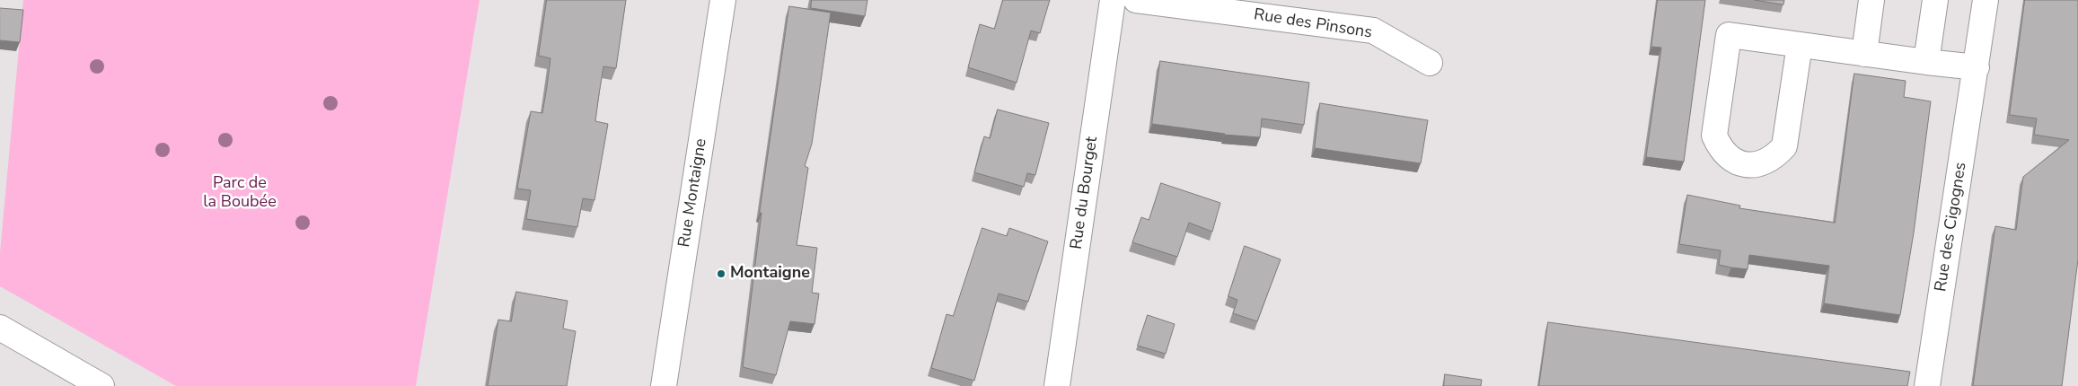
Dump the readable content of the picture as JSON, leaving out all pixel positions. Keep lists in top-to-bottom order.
{
  "streets": {
    "street": [
      "Rue des Pinsons",
      "Rue Montaigne",
      "Rue du Bourget",
      "Rue des Cigognes"
    ]
  },
  "parks": ["Parc de la Boubée"],
  "places": ["Montaigne"]
}
